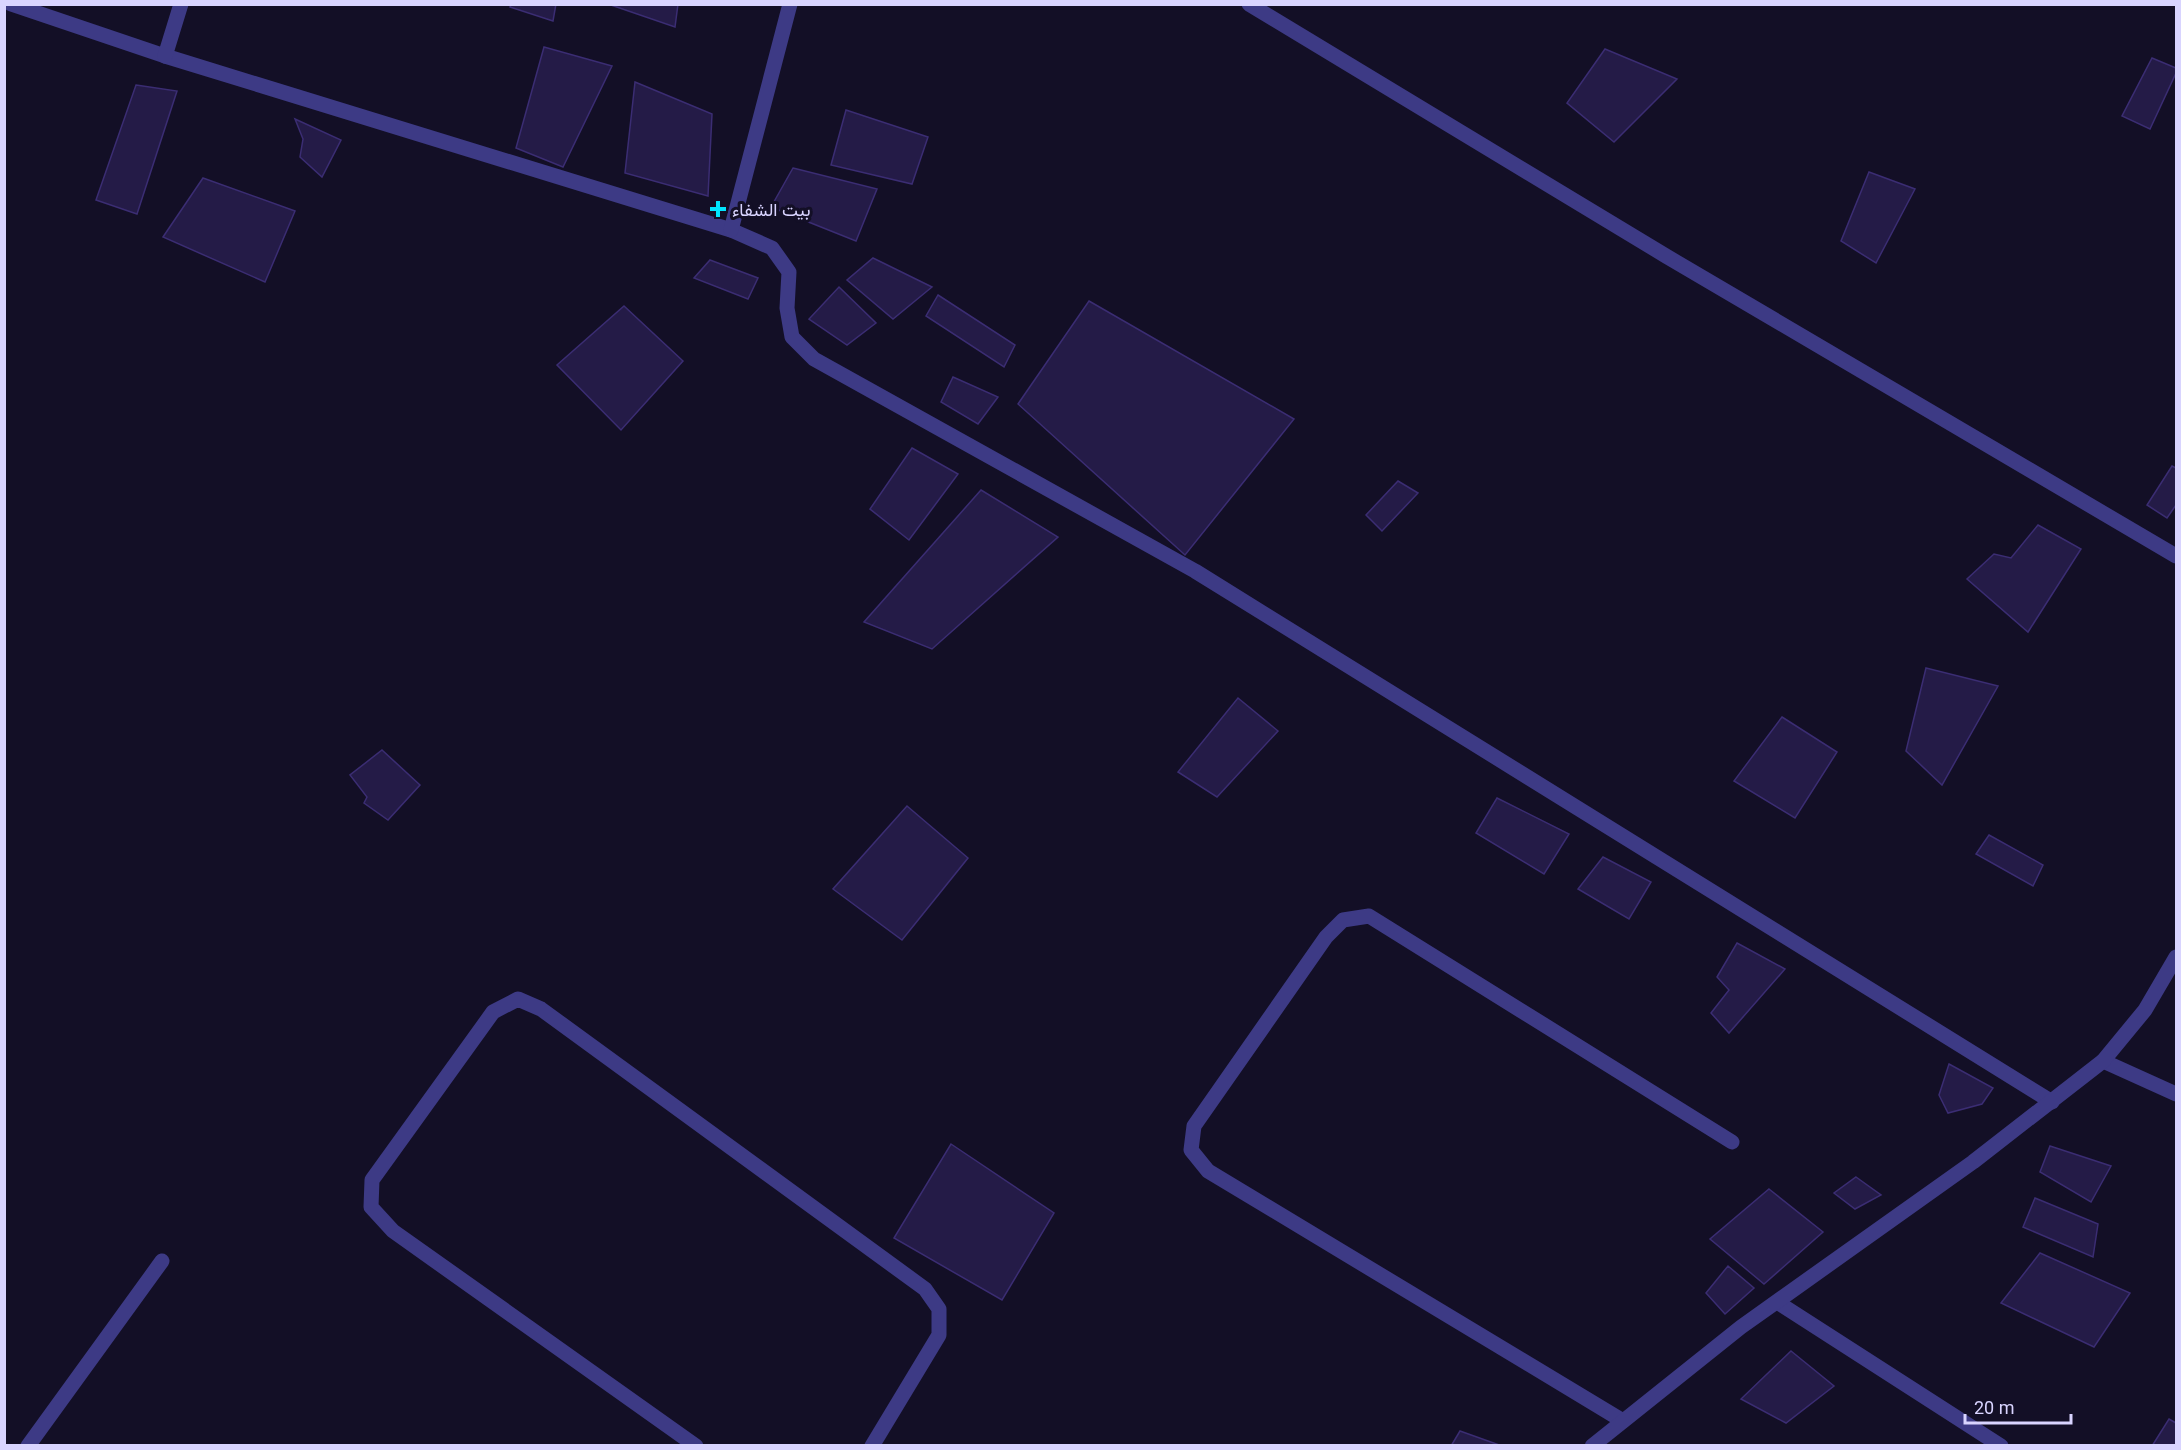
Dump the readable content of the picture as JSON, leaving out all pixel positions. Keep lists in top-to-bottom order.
{
  "places": {
    "health": ["بيت الشفاء"]
  },
  "scale_bar": "20 m"
}
